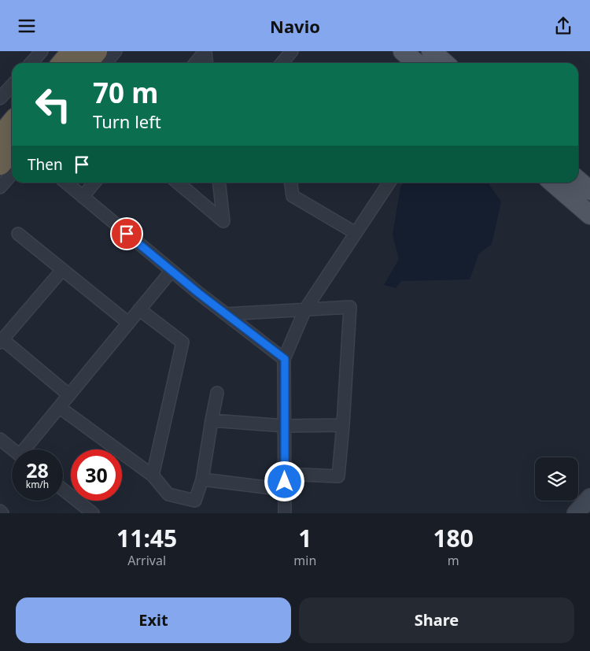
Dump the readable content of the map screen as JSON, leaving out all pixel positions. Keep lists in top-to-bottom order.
{
  "page": {
    "header": "Navio",
    "turn": ["70 m", "Turn left"],
    "then": "Then",
    "speed": "28 km/h",
    "limit": "30",
    "eta": [
      "11:45",
      "Arrival",
      "1",
      "min",
      "180",
      "m"
    ],
    "buttons": ["Exit", "Share"]
  }
}
